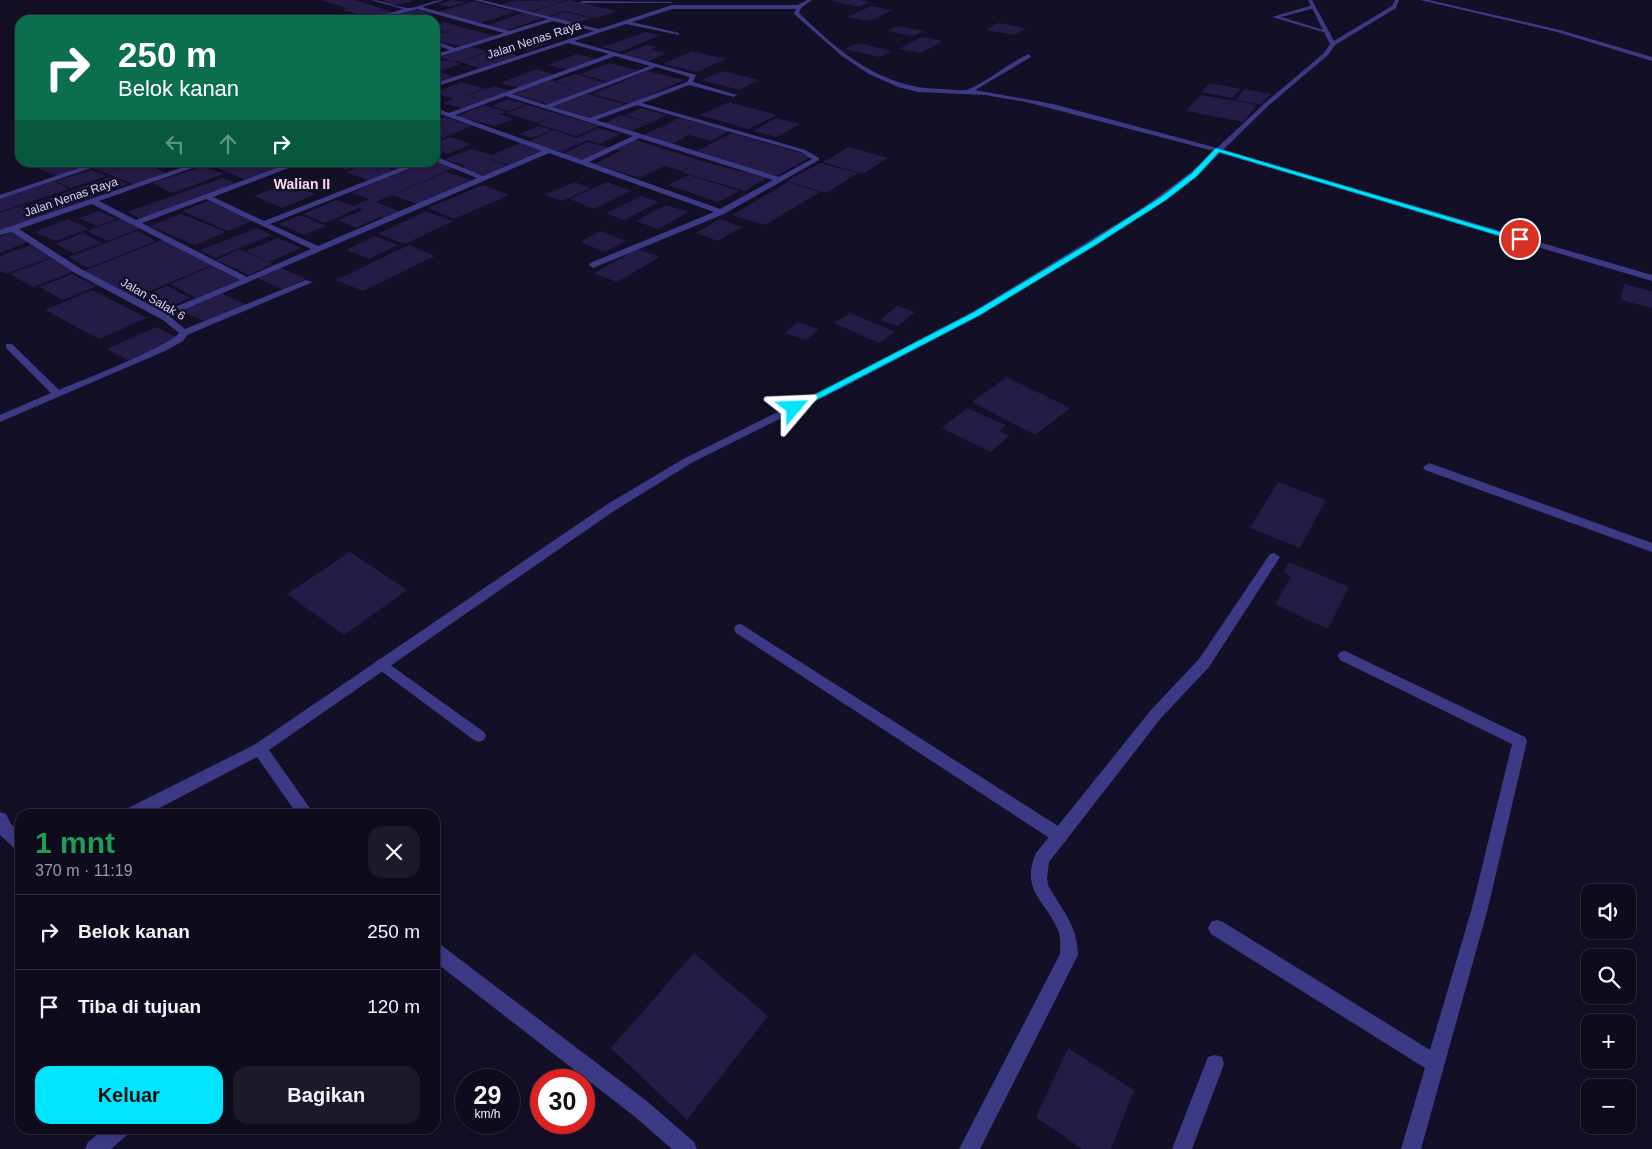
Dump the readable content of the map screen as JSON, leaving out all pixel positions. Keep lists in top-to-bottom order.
{
  "streets": {
    "street": ["Jalan Nenas Raya", "Jalan Salak 6"]
  },
  "crossings": [
    ["Jalan Nenas Raya", "Jalan Salak 6"]
  ],
  "districts": ["Walian II"],
  "page": {
    "turn": ["250 m", "Belok kanan"],
    "heading": ["1 mnt", "370 m · 11:19"],
    "map_buttons": ["+", "−"],
    "list": [
      {
        "name": "Belok kanan",
        "value": "250 m"
      },
      {
        "name": "Tiba di tujuan",
        "value": "120 m"
      }
    ],
    "buttons": ["Keluar", "Bagikan"],
    "speed": "29 km/h",
    "limit": "30"
  }
}
